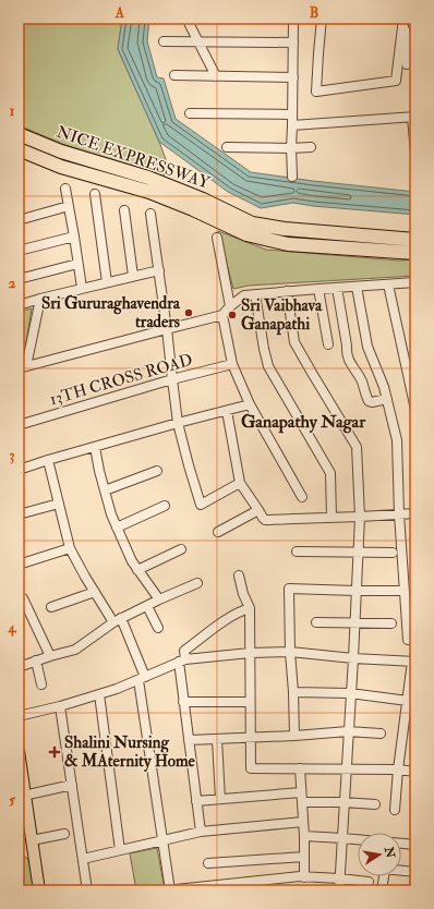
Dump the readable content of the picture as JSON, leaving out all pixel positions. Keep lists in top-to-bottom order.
{
  "streets": {
    "highway": ["NICE EXPRESSWAY"],
    "street": ["13TH CROSS ROAD"]
  },
  "districts": ["Ganapathy Nagar"],
  "places": {
    "other": ["Sri Gururaghavendra traders", "Sri Vaibhava Ganapathi"],
    "health": ["Shalini Nursing & MAternity Home"]
  },
  "north": "right",
  "grid": {
    "columns": ["A", "B"],
    "rows": [
      "1",
      "2",
      "3",
      "4",
      "5"
    ]
  }
}
